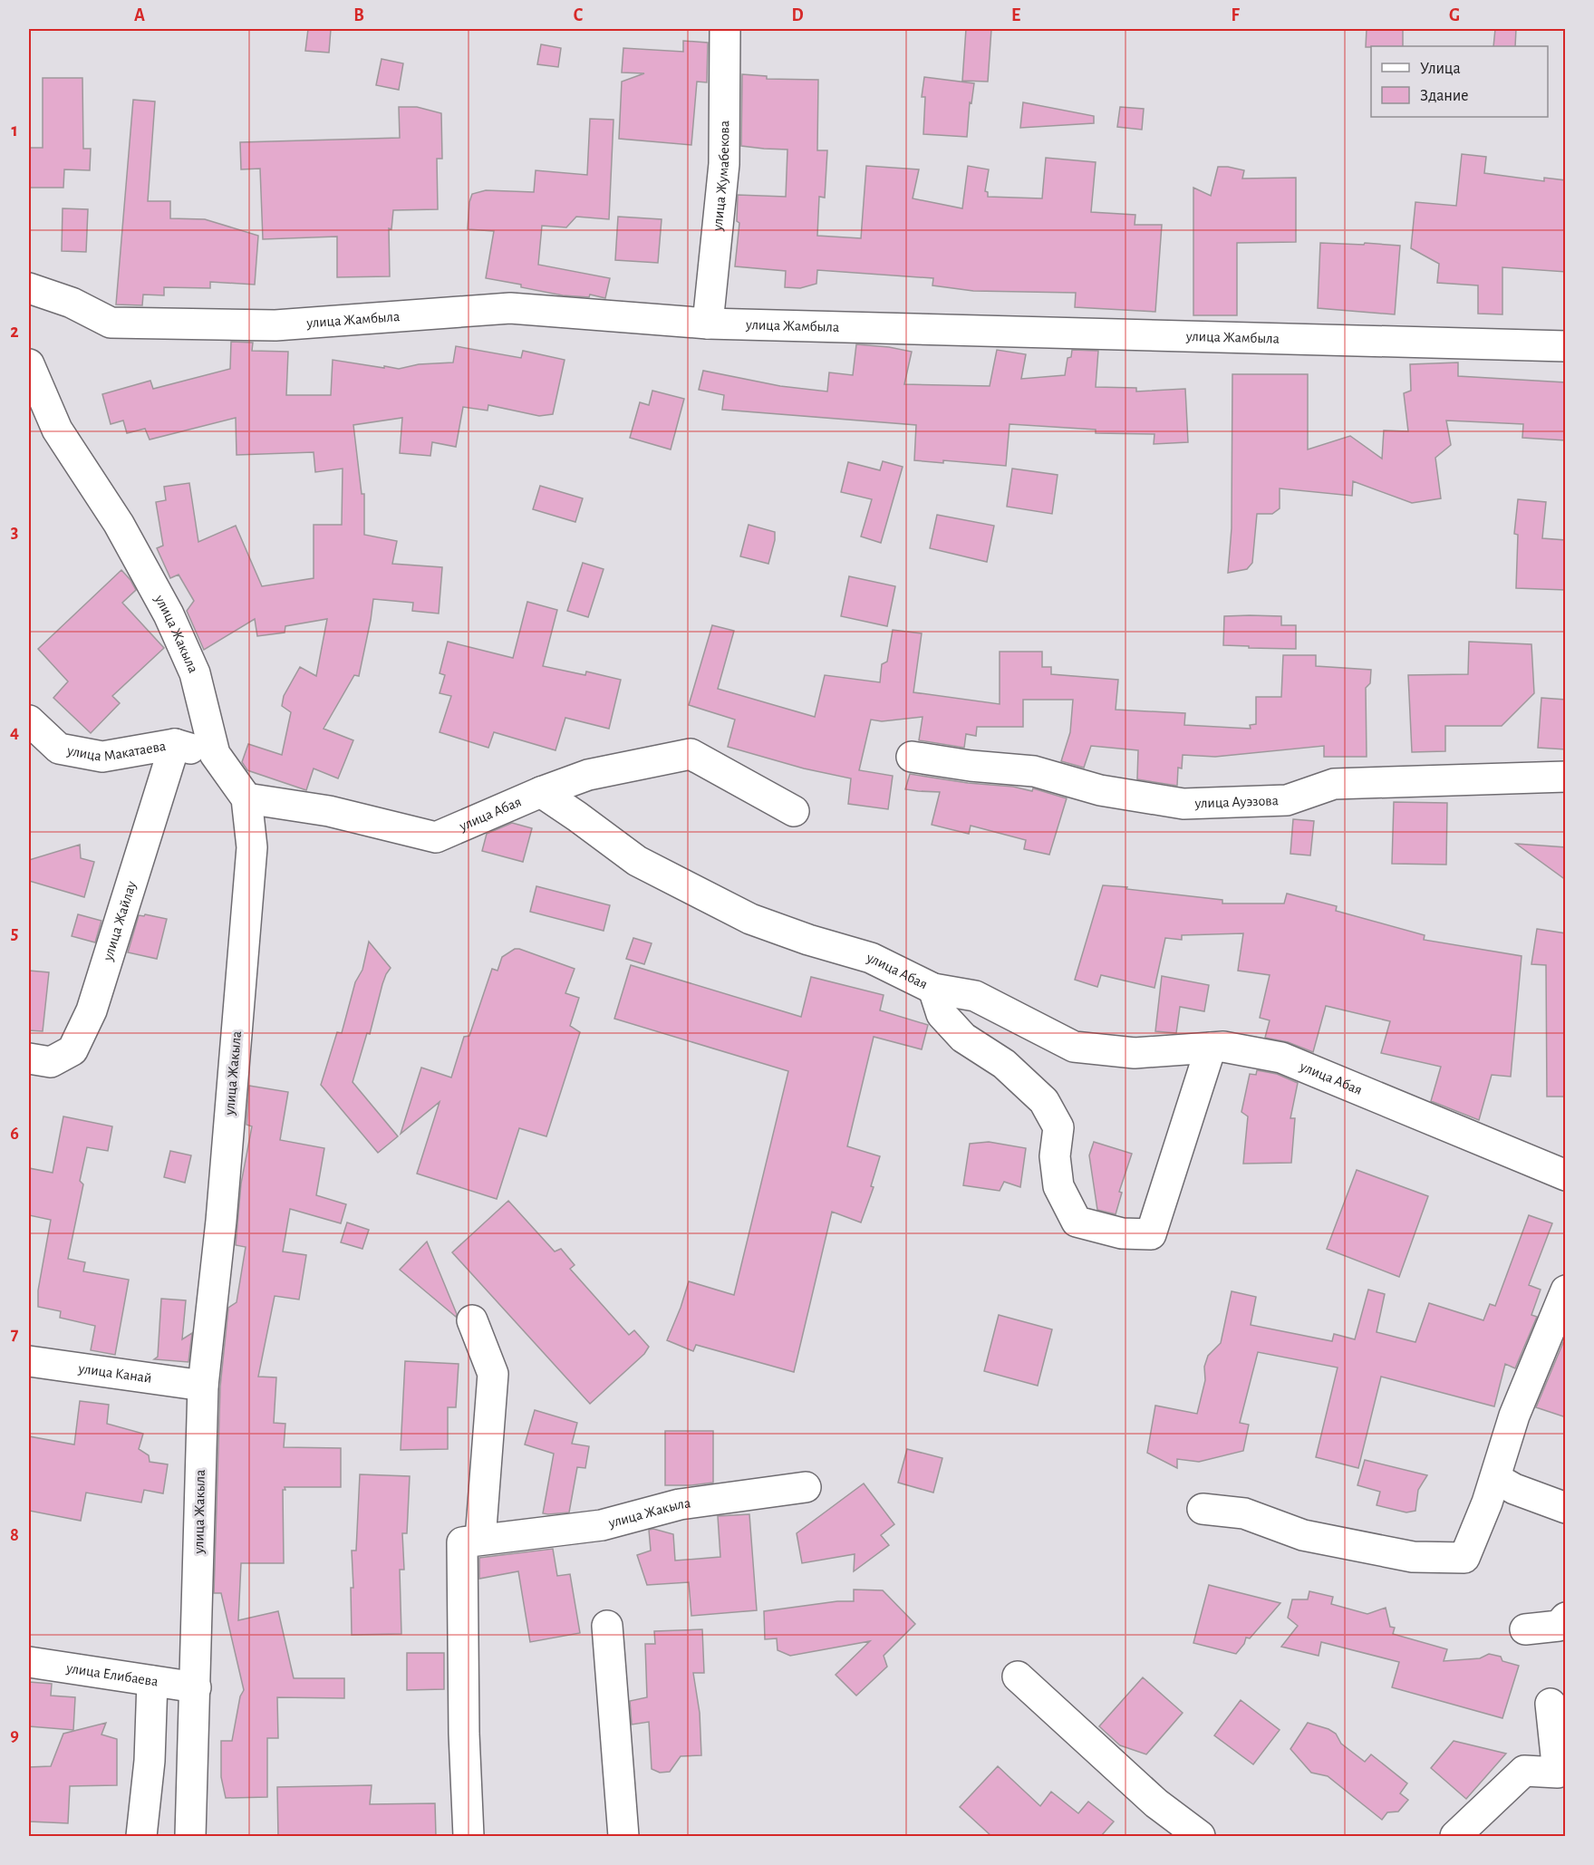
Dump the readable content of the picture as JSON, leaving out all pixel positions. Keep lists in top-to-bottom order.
{
  "streets": {
    "street": [
      "улица Жумабекова",
      "улица Жамбыла",
      "улица Жакыла",
      "улица Макатаева",
      "улица Ауэзова",
      "улица Абая",
      "улица Жайлау",
      "улица Канай",
      "улица Елибаева"
    ]
  },
  "crossings": [
    ["улица Жумабекова", "улица Жамбыла"],
    ["улица Жакыла", "улица Макатаева"],
    ["улица Жакыла", "улица Абая"],
    ["улица Жакыла", "улица Канай"],
    ["улица Жакыла", "улица Елибаева"],
    ["улица Макатаева", "улица Жайлау"]
  ],
  "legend": ["Улица", "Здание"],
  "grid": {
    "columns": [
      "A",
      "B",
      "C",
      "D",
      "E",
      "F",
      "G"
    ],
    "rows": [
      "1",
      "2",
      "3",
      "4",
      "5",
      "6",
      "7",
      "8",
      "9"
    ]
  }
}
